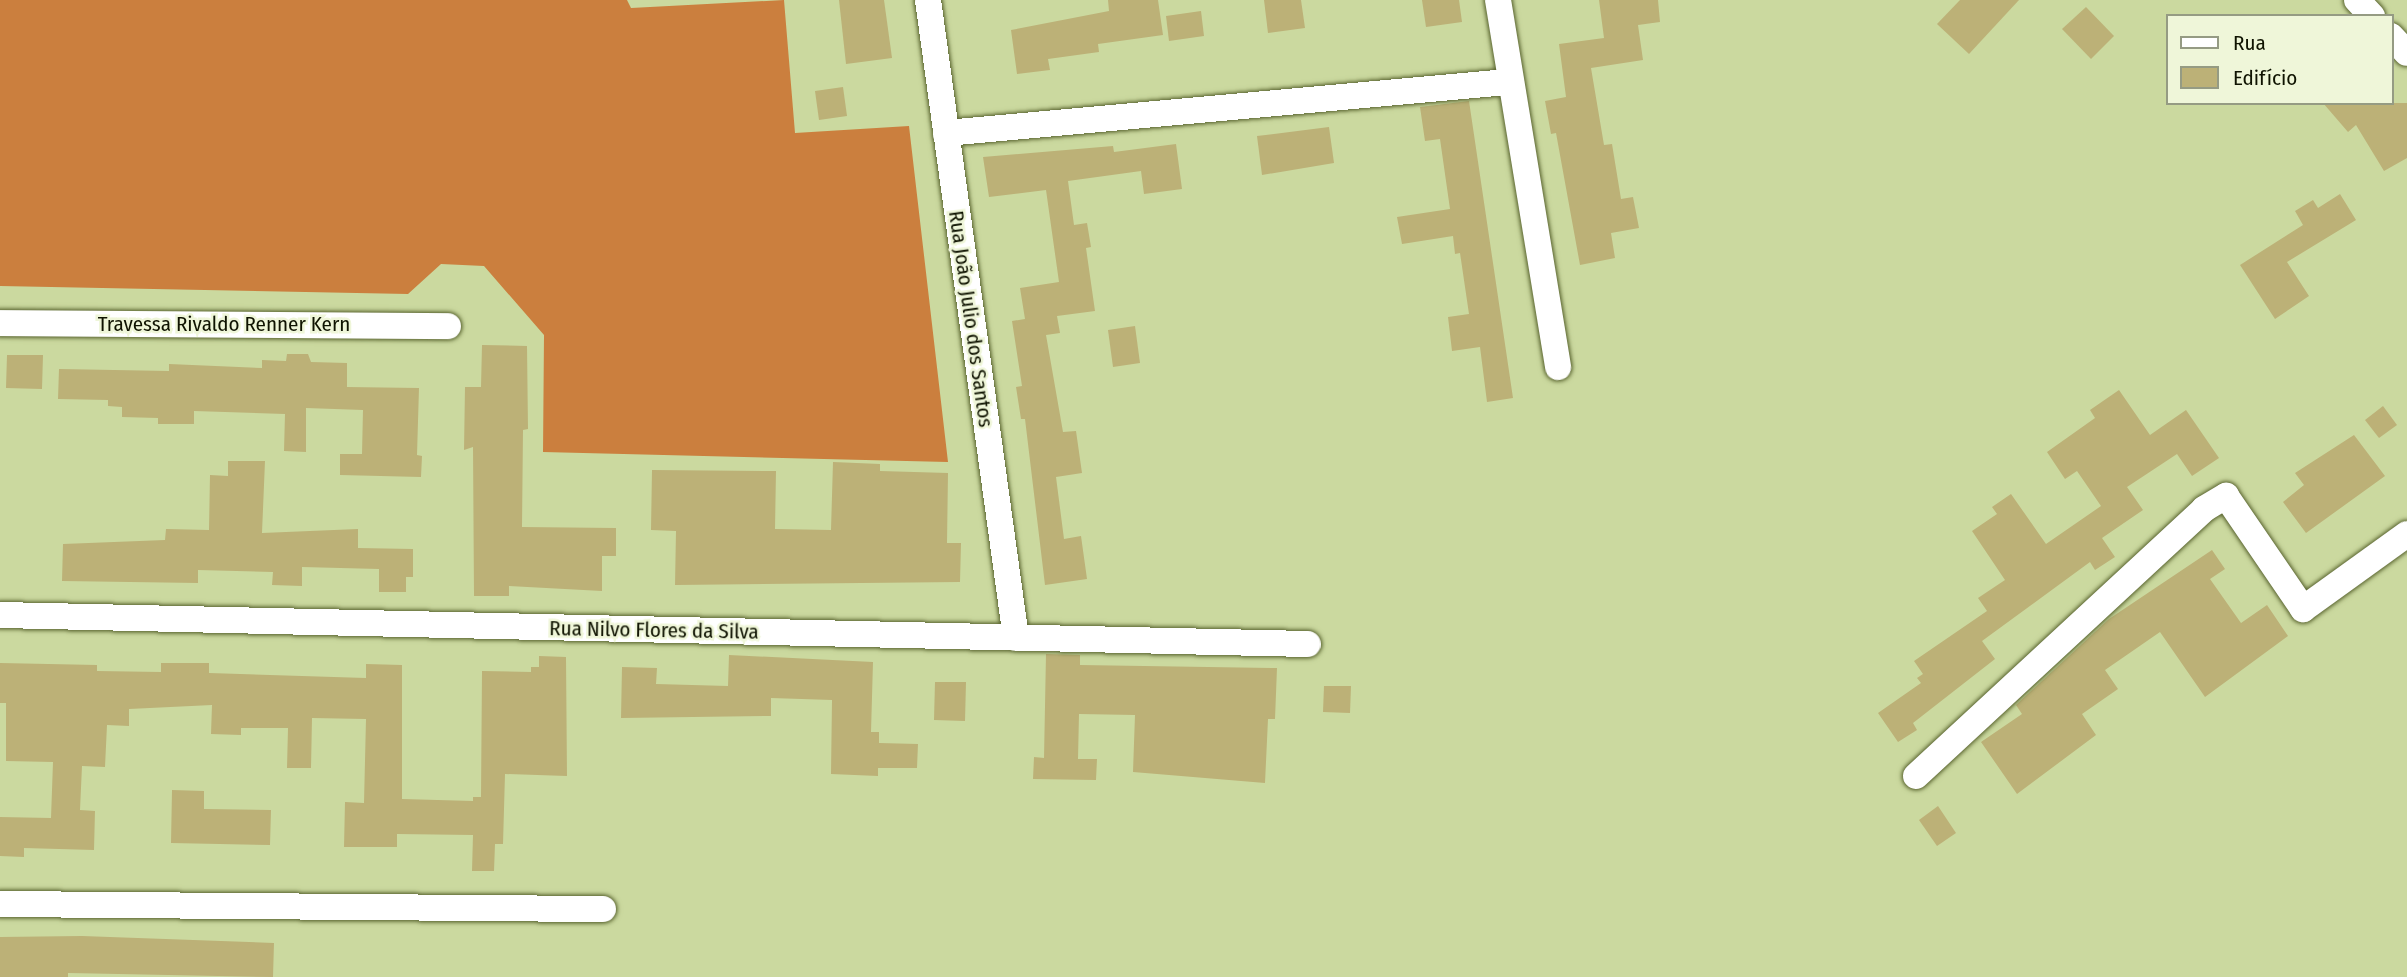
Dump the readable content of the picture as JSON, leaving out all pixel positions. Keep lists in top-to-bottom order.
{
  "streets": {
    "street": ["Rua João Julio dos Santos", "Travessa Rivaldo Renner Kern", "Rua Nilvo Flores da Silva"]
  },
  "crossings": [
    ["Rua João Julio dos Santos", "Rua Nilvo Flores da Silva"]
  ],
  "legend": ["Rua", "Edifício"]
}
